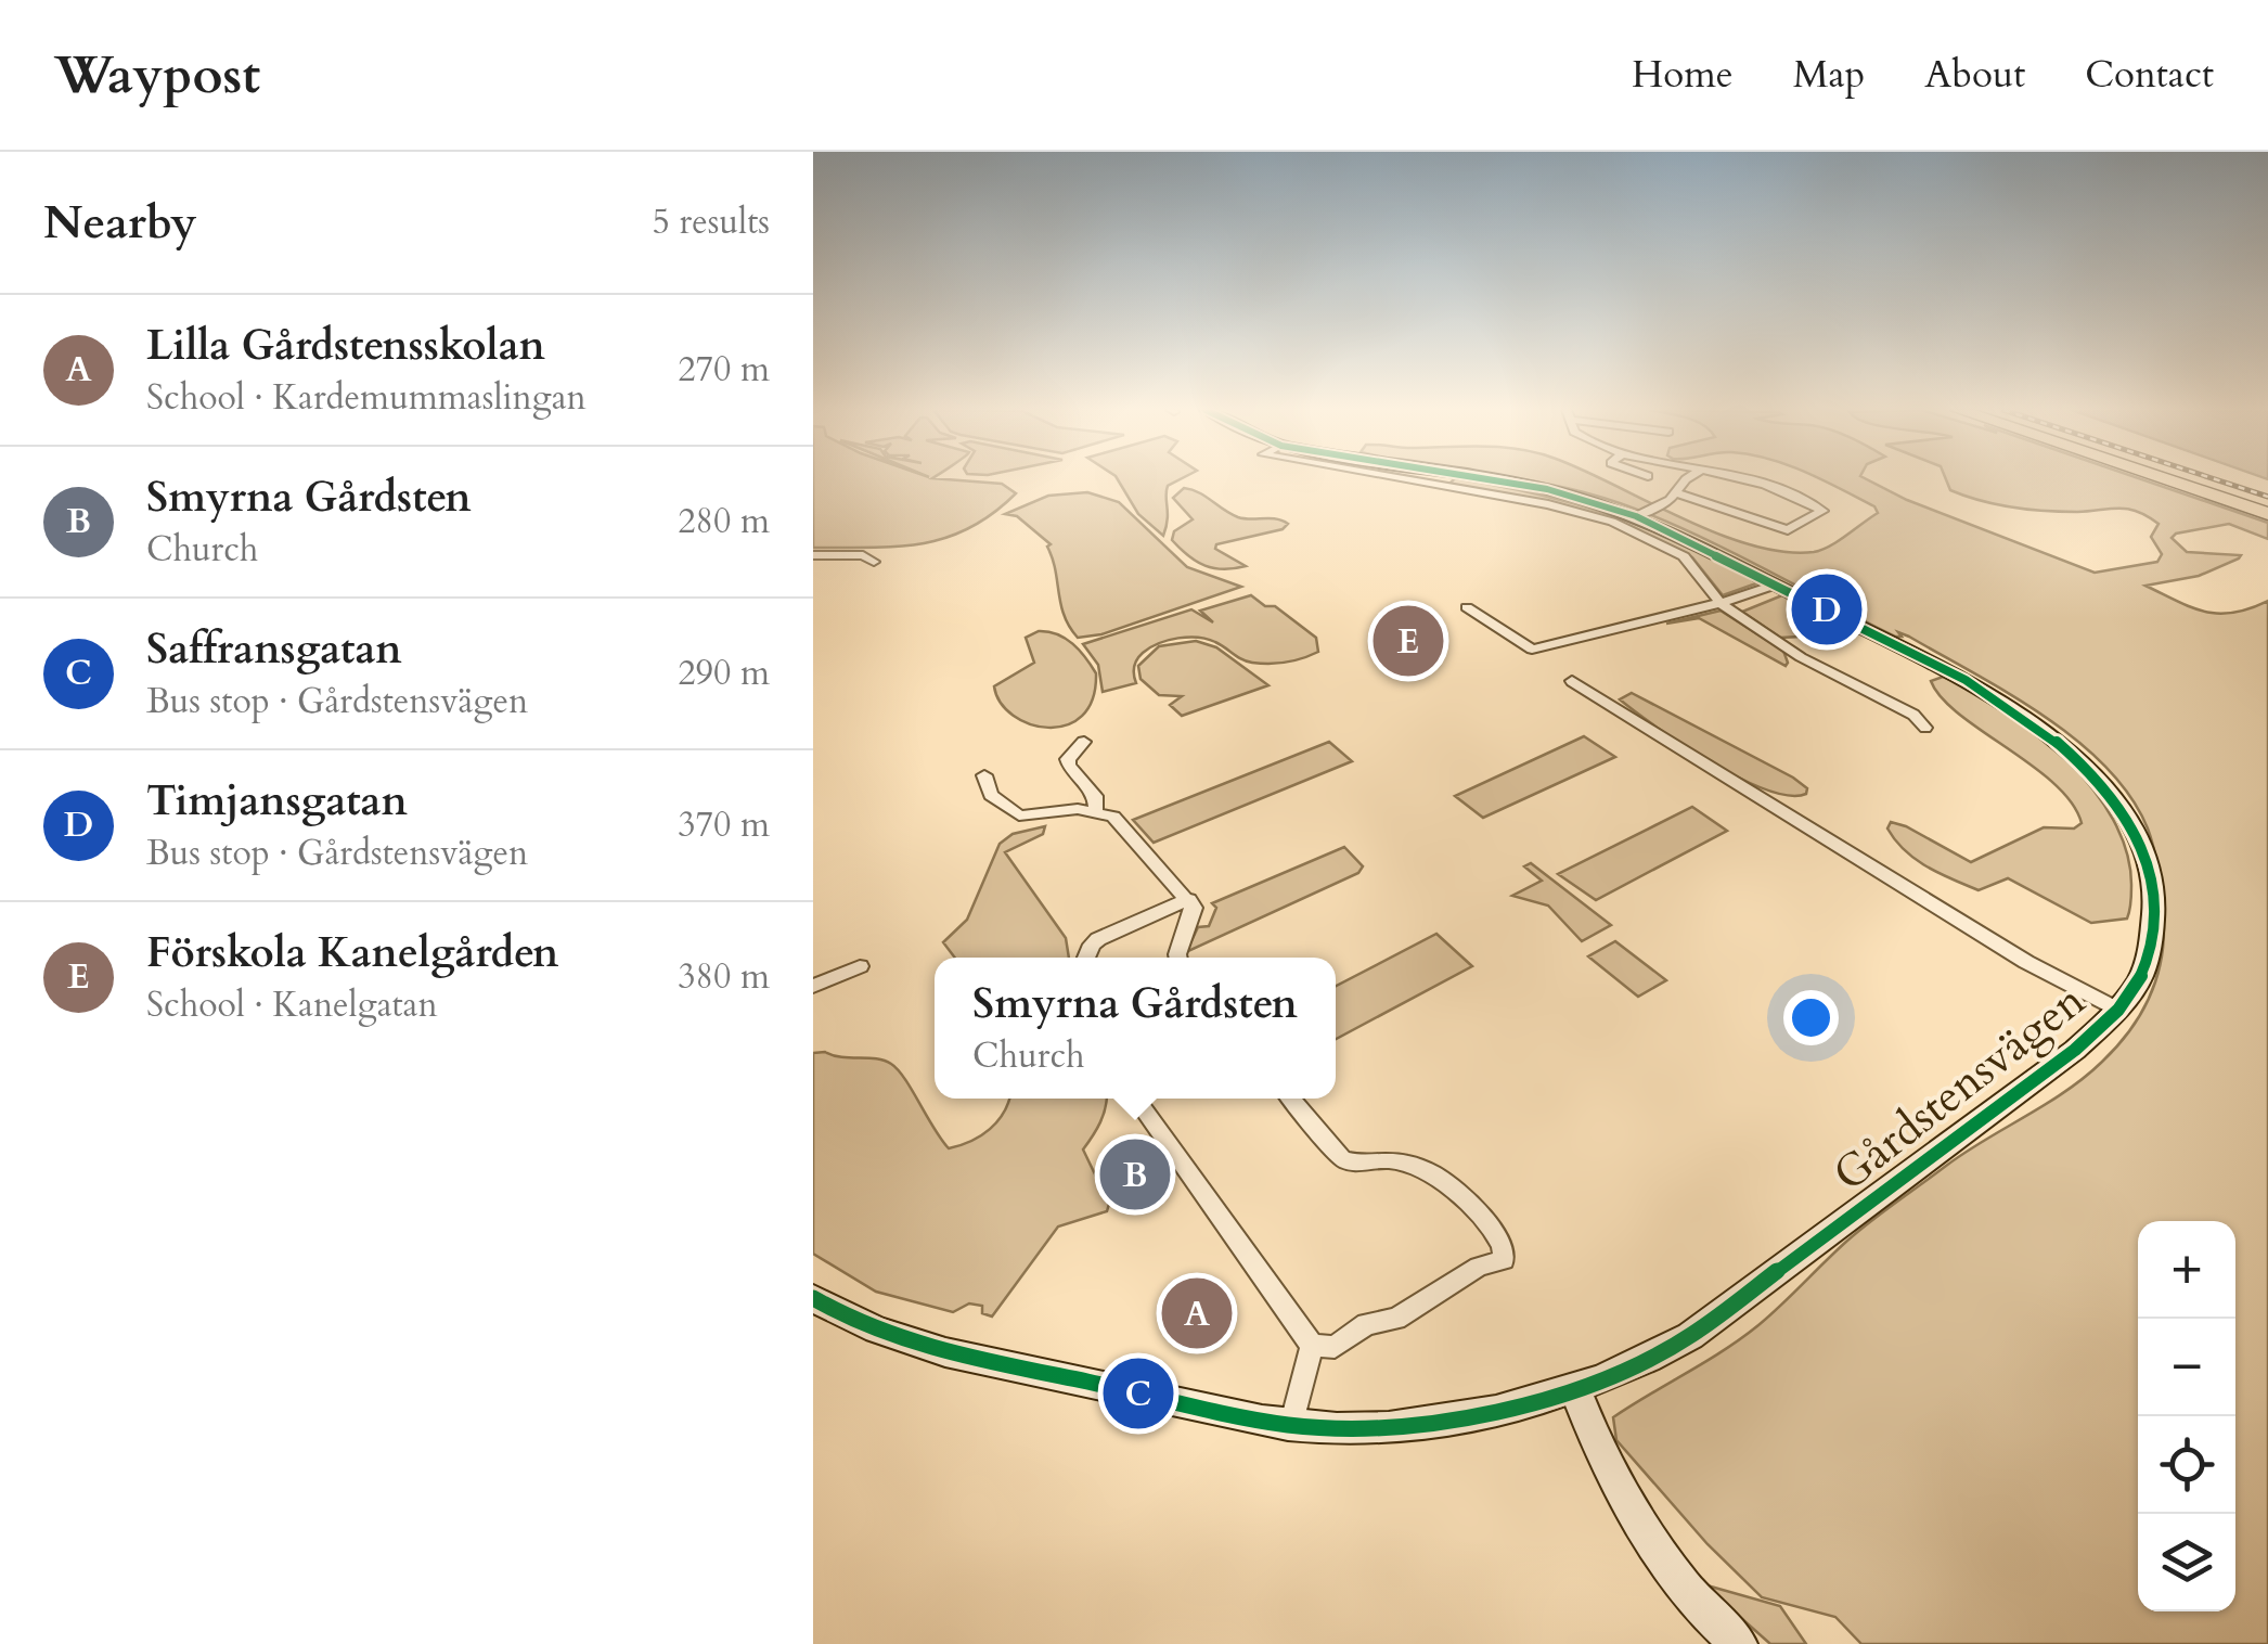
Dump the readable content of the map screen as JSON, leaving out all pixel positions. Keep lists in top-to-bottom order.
{
  "streets": {
    "street": ["Gårdstensvägen"]
  },
  "page": {
    "header": "Waypost",
    "nav": [
      "Home",
      "Map",
      "About",
      "Contact"
    ],
    "heading": ["Nearby", "5 results"],
    "list": [
      {
        "mark": "A",
        "name": "Lilla Gårdstensskolan",
        "note": "School · Kardemummaslingan",
        "value": "270 m"
      },
      {
        "mark": "B",
        "name": "Smyrna Gårdsten",
        "note": "Church",
        "value": "280 m"
      },
      {
        "mark": "C",
        "name": "Saffransgatan",
        "note": "Bus stop · Gårdstensvägen",
        "value": "290 m"
      },
      {
        "mark": "D",
        "name": "Timjansgatan",
        "note": "Bus stop · Gårdstensvägen",
        "value": "370 m"
      },
      {
        "mark": "E",
        "name": "Förskola Kanelgården",
        "note": "School · Kanelgatan",
        "value": "380 m"
      }
    ],
    "pins": [
      "D",
      "E",
      "B",
      "A",
      "C"
    ],
    "popup": ["Smyrna Gårdsten", "Church"],
    "map_buttons": ["+", "−"]
  }
}
